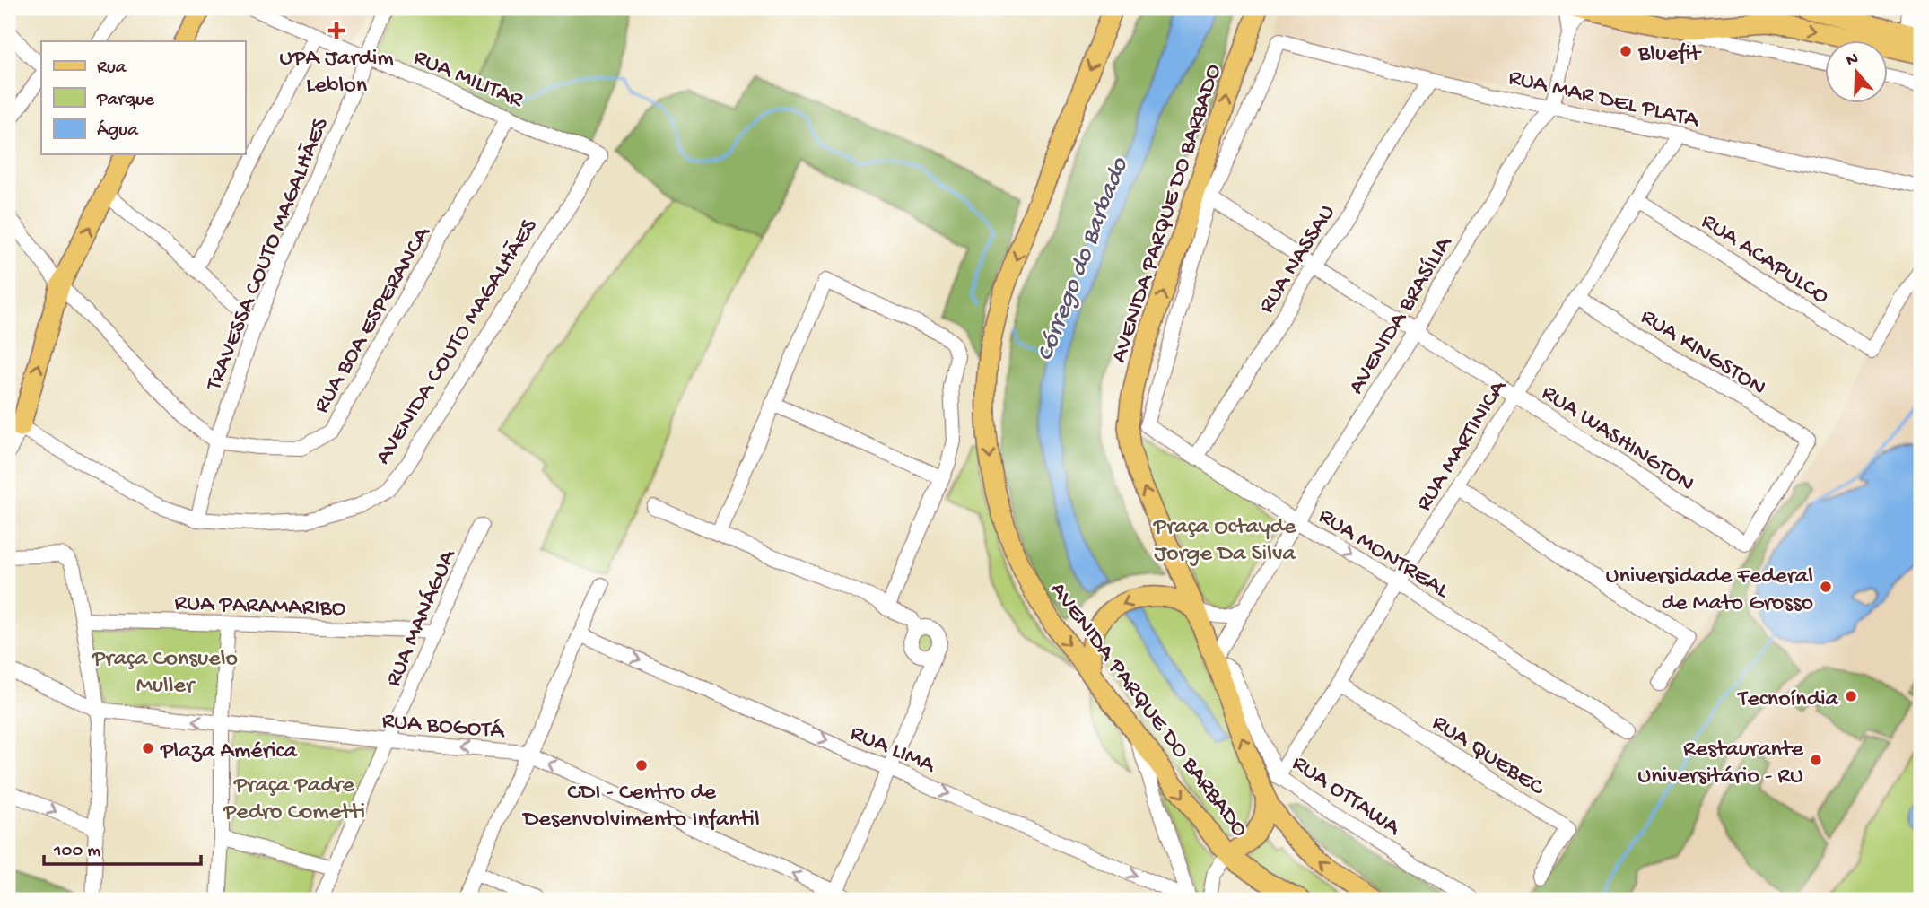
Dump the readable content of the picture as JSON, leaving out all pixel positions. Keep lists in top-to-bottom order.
{
  "streets": {
    "main road": ["AVENIDA PARQUE DO BARBADO"],
    "street": [
      "RUA MILITAR",
      "RUA MAR DEL PLATA",
      "TRAVESSA COUTO MAGALHÃES",
      "RUA ACAPULCO",
      "RUA NASSAU",
      "AVENIDA BRASÍLIA",
      "RUA BOA ESPERANCA",
      "AVENIDA COUTO MAGALHÃES",
      "RUA KINGSTON",
      "RUA WASHINGTON",
      "RUA MARTINICA",
      "RUA MONTREAL",
      "RUA PARAMARIBO",
      "RUA MANÁGUA",
      "RUA BOGOTÁ",
      "RUA LIMA",
      "RUA QUEBEC",
      "RUA OTTAWA"
    ]
  },
  "crossings": [
    ["RUA MILITAR", "TRAVESSA COUTO MAGALHÃES"],
    ["RUA MILITAR", "RUA BOA ESPERANCA"],
    ["RUA MILITAR", "AVENIDA COUTO MAGALHÃES"],
    ["RUA MAR DEL PLATA", "RUA NASSAU"],
    ["RUA MAR DEL PLATA", "AVENIDA BRASÍLIA"],
    ["RUA MAR DEL PLATA", "RUA MARTINICA"],
    ["RUA MAR DEL PLATA", "RUA MONTREAL"],
    ["AVENIDA PARQUE DO BARBADO", "AVENIDA BRASÍLIA"],
    ["AVENIDA PARQUE DO BARBADO", "RUA OTTAWA"],
    ["TRAVESSA COUTO MAGALHÃES", "RUA BOA ESPERANCA"],
    ["TRAVESSA COUTO MAGALHÃES", "AVENIDA COUTO MAGALHÃES"],
    ["RUA ACAPULCO", "RUA MARTINICA"],
    ["RUA NASSAU", "RUA WASHINGTON"],
    ["RUA NASSAU", "RUA MONTREAL"],
    ["AVENIDA BRASÍLIA", "RUA WASHINGTON"],
    ["AVENIDA BRASÍLIA", "RUA MONTREAL"],
    ["AVENIDA BRASÍLIA", "RUA OTTAWA"],
    ["RUA KINGSTON", "RUA WASHINGTON"],
    ["RUA KINGSTON", "RUA MARTINICA"],
    ["RUA WASHINGTON", "RUA MARTINICA"],
    ["RUA WASHINGTON", "RUA MONTREAL"],
    ["RUA MARTINICA", "RUA MONTREAL"],
    ["RUA MARTINICA", "RUA QUEBEC"],
    ["RUA MARTINICA", "RUA OTTAWA"],
    ["RUA PARAMARIBO", "RUA MANÁGUA"],
    ["RUA MANÁGUA", "RUA BOGOTÁ"]
  ],
  "one_way": ["RUA BOGOTÁ", "RUA LIMA"],
  "water": ["Córrego do Barbado"],
  "parks": ["Praça Octayde Jorge Da Silva", "Praça Consuelo Muller", "Praça Padre Pedro Cometti"],
  "places": {
    "health": ["UPA Jardim Leblon"],
    "other": [
      "Bluefit",
      "Universidade Federal de Mato Grosso",
      "Tecnoíndia",
      "Plaza América",
      "Restaurante Universitário - RU",
      "CDI - Centro de Desenvolvimento Infantil"
    ]
  },
  "legend": ["Rua", "Parque", "Água"],
  "scale_bar": "100 m",
  "north": "top"
}
